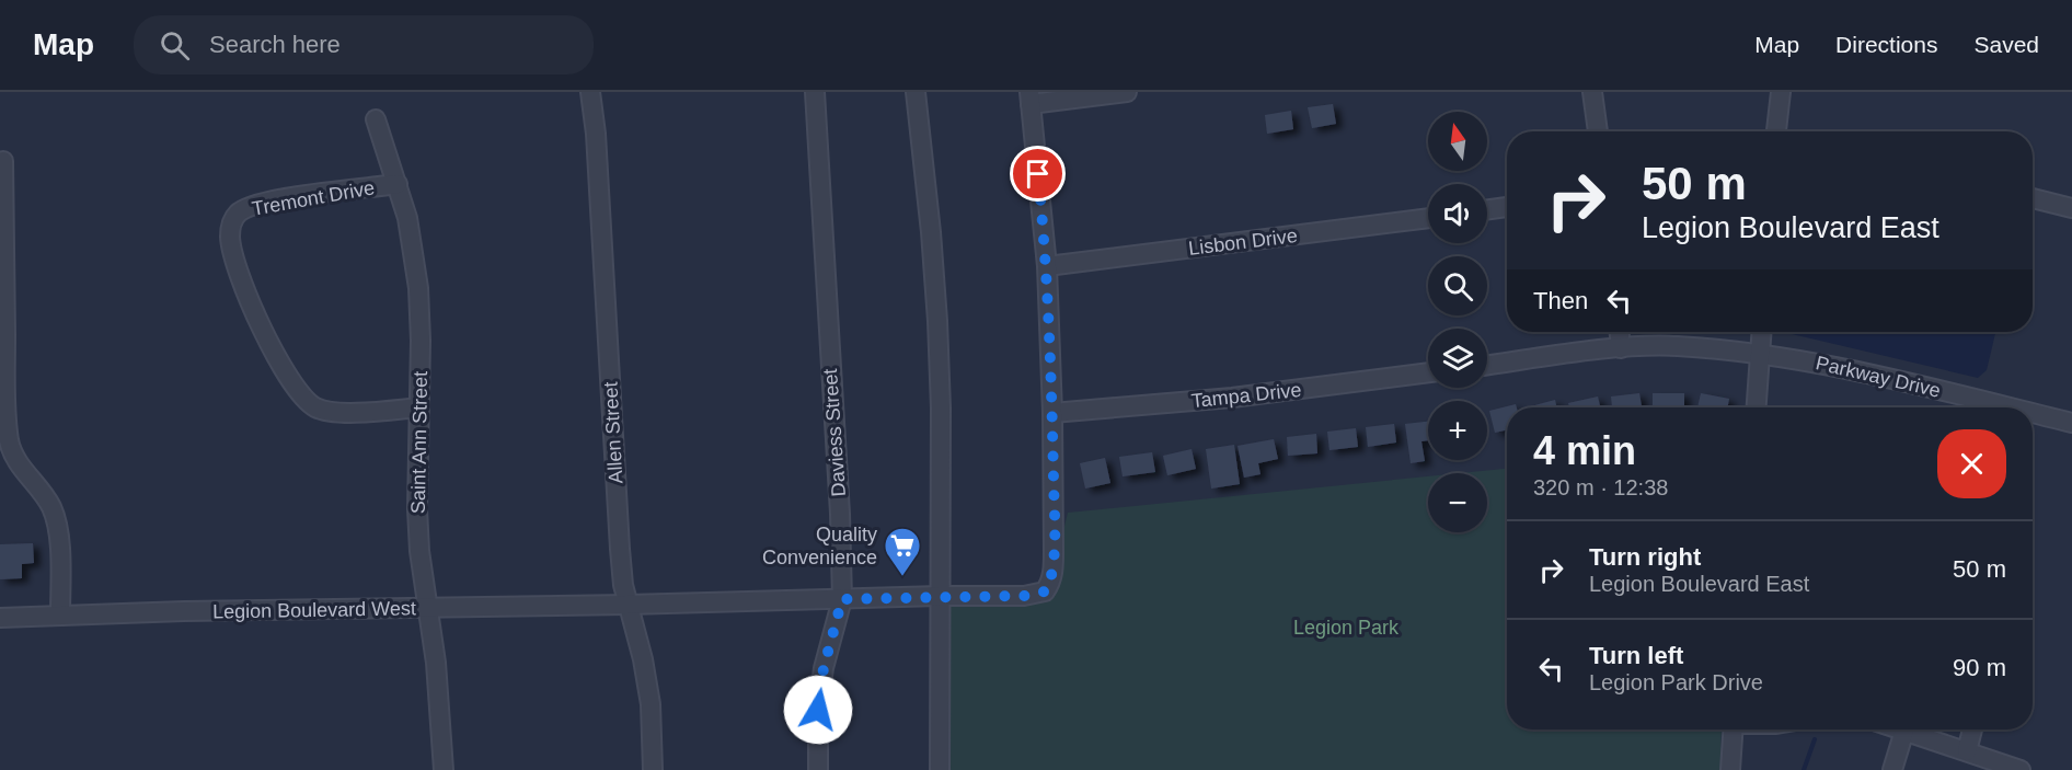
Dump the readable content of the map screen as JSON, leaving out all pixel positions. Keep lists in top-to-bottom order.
{
  "streets": {
    "street": [
      "Tremont Drive",
      "Lisbon Drive",
      "Parkway Drive",
      "Tampa Drive",
      "Allen Street",
      "Daviess Street",
      "Saint Ann Street",
      "Legion Boulevard West"
    ]
  },
  "crossings": [
    ["Tremont Drive", "Saint Ann Street"],
    ["Tampa Drive", "Legion Boulevard West"],
    ["Allen Street", "Legion Boulevard West"],
    ["Daviess Street", "Legion Boulevard West"],
    ["Saint Ann Street", "Legion Boulevard West"]
  ],
  "parks": ["Legion Park"],
  "places": {
    "supermarket": ["Quality Convenience"]
  },
  "north": "top",
  "page": {
    "header": "Map",
    "search": "Search here",
    "nav": ["Map", "Directions", "Saved"],
    "map_buttons": ["+", "−"],
    "turn": ["50 m", "Legion Boulevard East"],
    "then": "Then",
    "heading": ["4 min", "320 m · 12:38"],
    "list": [
      {
        "name": "Turn right",
        "note": "Legion Boulevard East",
        "value": "50 m"
      },
      {
        "name": "Turn left",
        "note": "Legion Park Drive",
        "value": "90 m"
      }
    ]
  }
}
